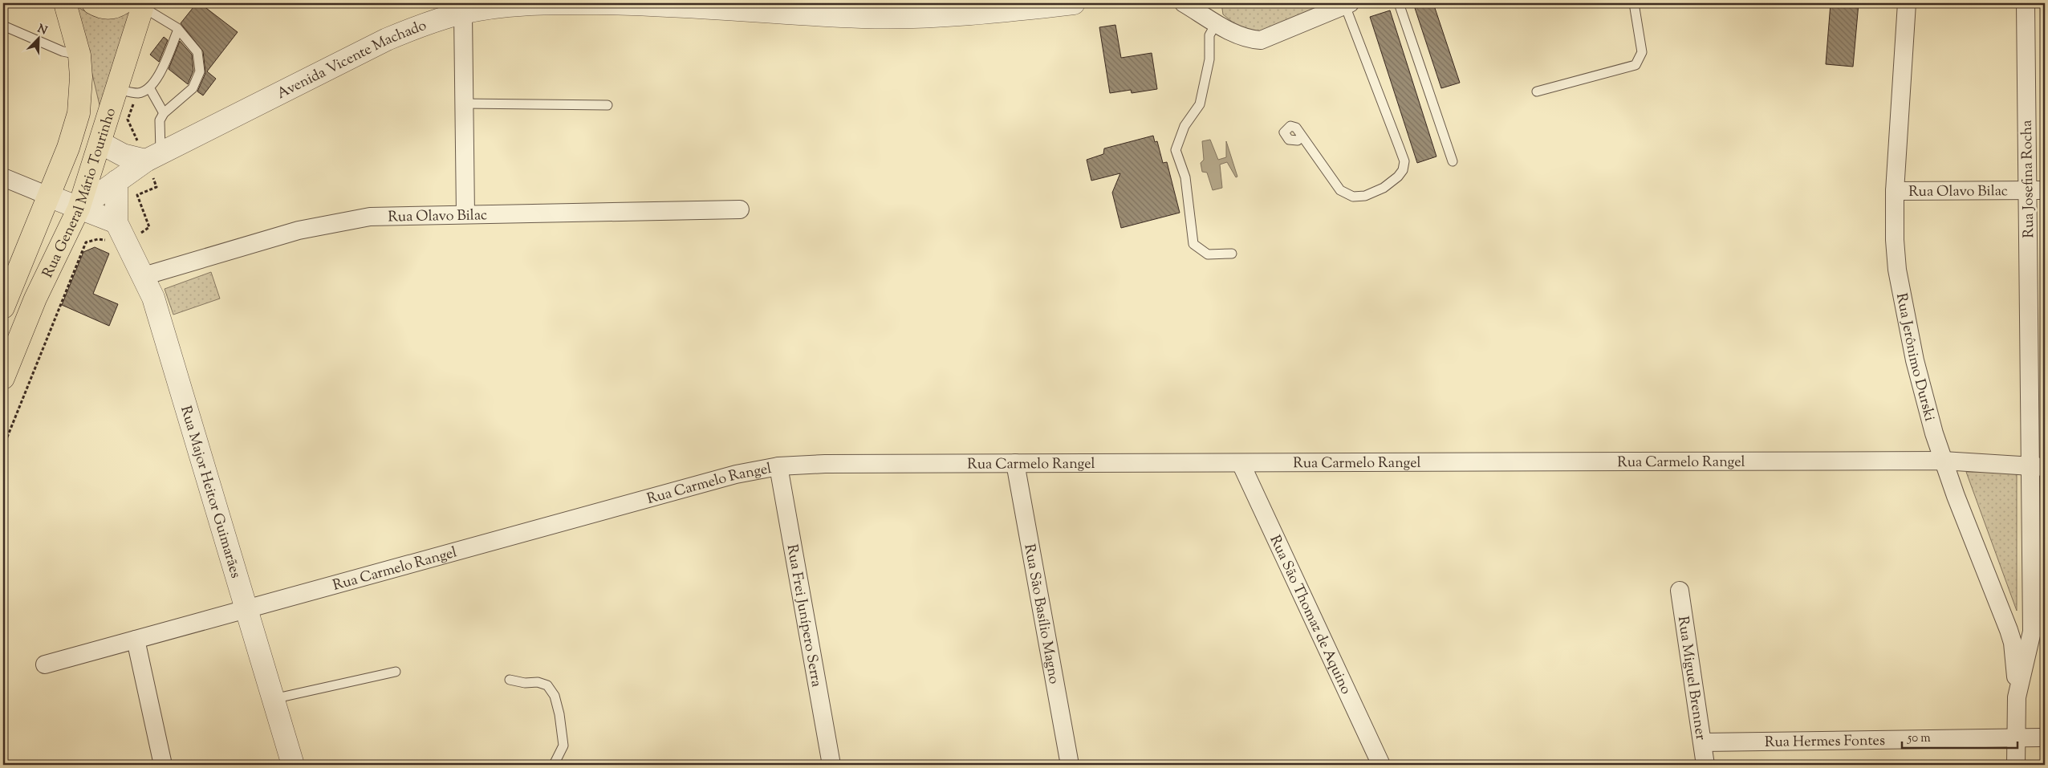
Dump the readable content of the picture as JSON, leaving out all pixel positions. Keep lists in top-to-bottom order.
{
  "streets": {
    "main road": ["Rua General Mário Tourinho"],
    "street": [
      "Avenida Vicente Machado",
      "Rua Josefina Rocha",
      "Rua Olavo Bilac",
      "Rua Jerônimo Durski",
      "Rua Carmelo Rangel",
      "Rua Major Heitor Guimarães",
      "Rua São Basílio Magno",
      "Rua São Thomaz de Aquino",
      "Rua Frei Junípero Serra",
      "Rua Miguel Brenner",
      "Rua Hermes Fontes"
    ]
  },
  "crossings": [
    ["Avenida Vicente Machado", "Rua General Mário Tourinho"],
    ["Avenida Vicente Machado", "Rua Major Heitor Guimarães"],
    ["Rua Josefina Rocha", "Rua Olavo Bilac"],
    ["Rua Josefina Rocha", "Rua Jerônimo Durski"],
    ["Rua Josefina Rocha", "Rua Carmelo Rangel"],
    ["Rua Josefina Rocha", "Rua Hermes Fontes"],
    ["Rua Olavo Bilac", "Rua Jerônimo Durski"],
    ["Rua Olavo Bilac", "Rua Major Heitor Guimarães"],
    ["Rua Jerônimo Durski", "Rua Carmelo Rangel"],
    ["Rua Carmelo Rangel", "Rua Major Heitor Guimarães"],
    ["Rua Carmelo Rangel", "Rua São Basílio Magno"],
    ["Rua Carmelo Rangel", "Rua São Thomaz de Aquino"],
    ["Rua Carmelo Rangel", "Rua Frei Junípero Serra"],
    ["Rua Miguel Brenner", "Rua Hermes Fontes"]
  ],
  "scale_bar": "50 m",
  "north": "top right"
}
